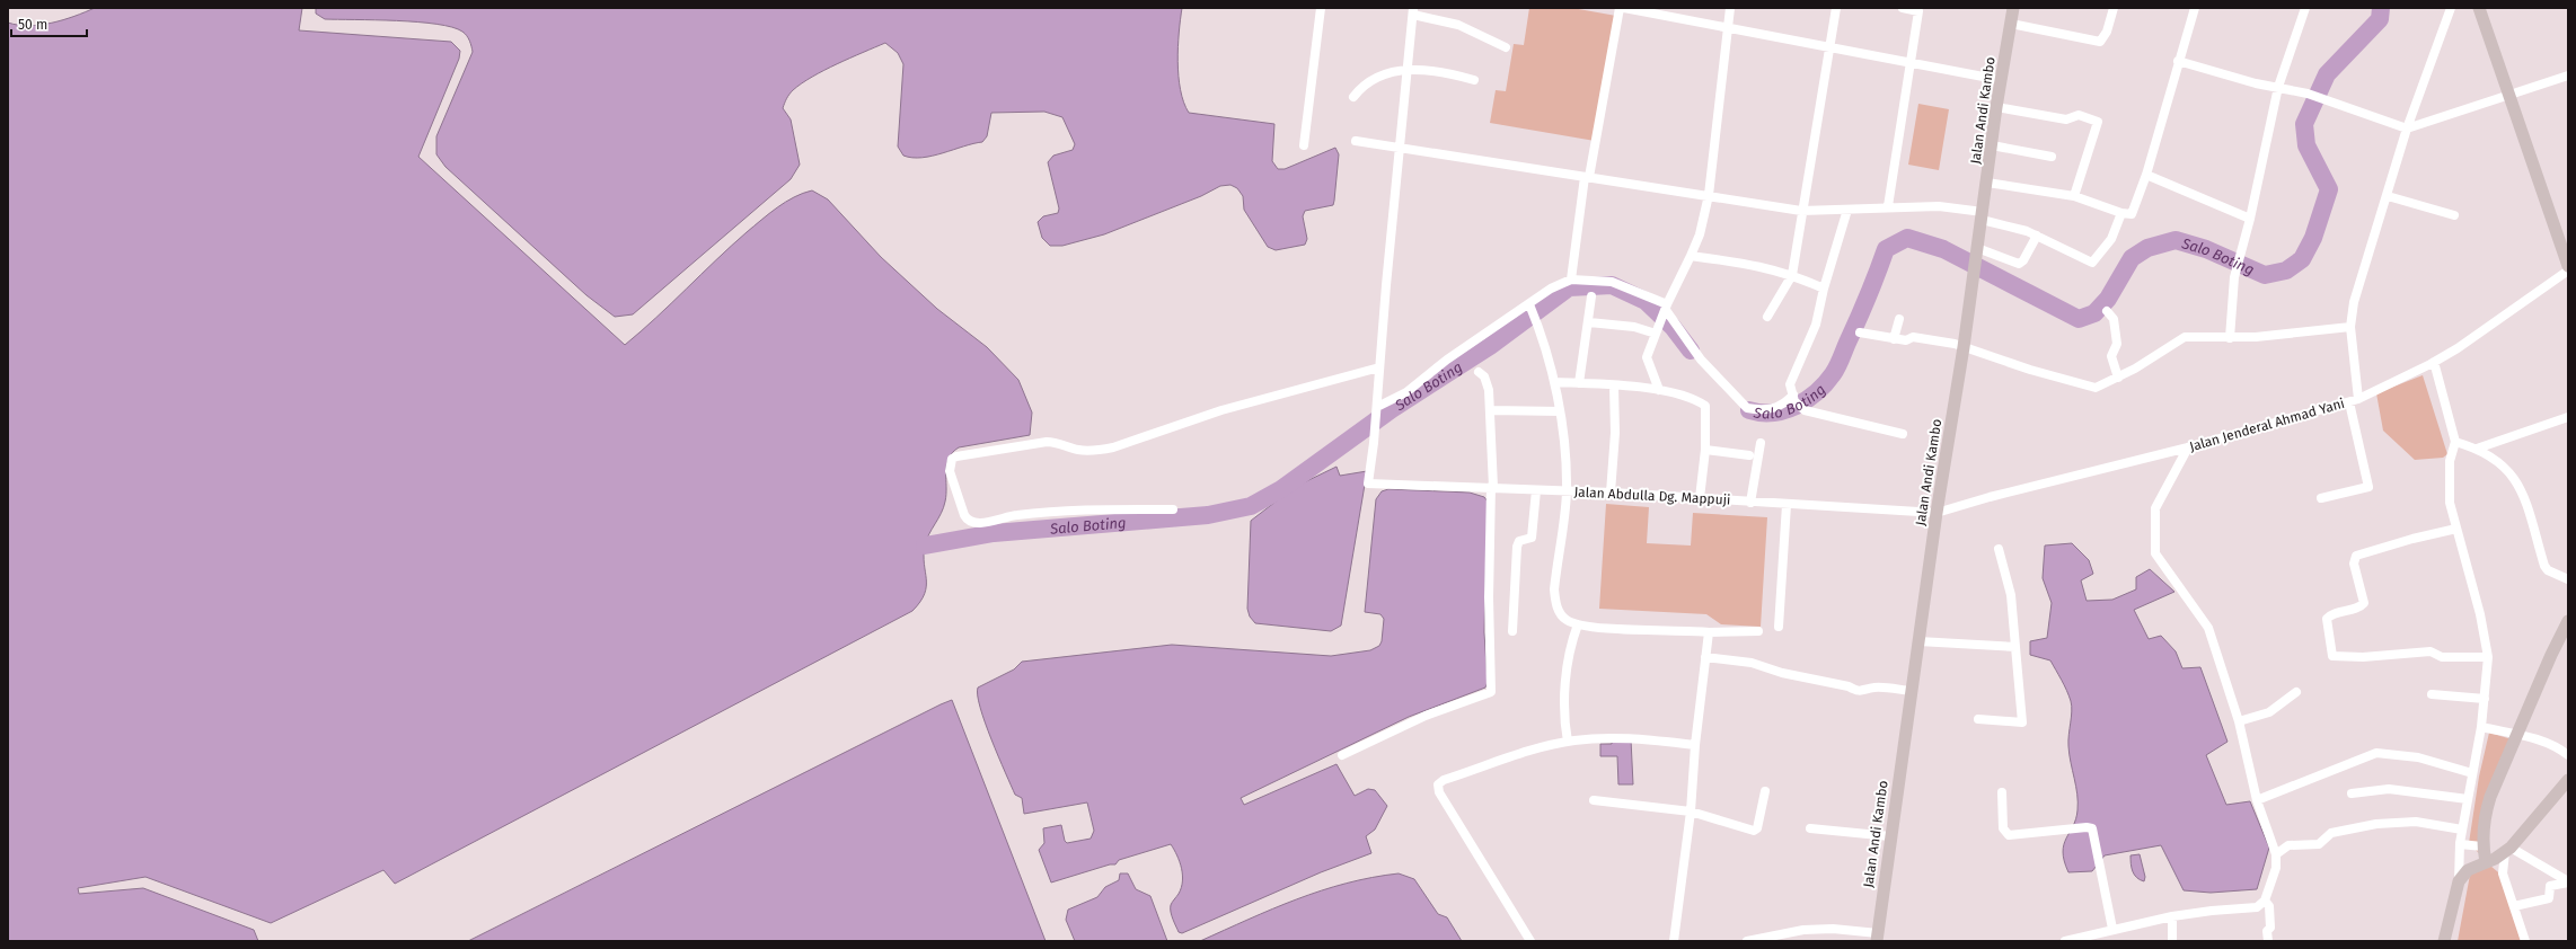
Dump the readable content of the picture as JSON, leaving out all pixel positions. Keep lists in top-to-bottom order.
{
  "streets": {
    "street": ["Jalan Andi Kambo", "Jalan Jenderal Ahmad Yani", "Jalan Abdulla Dg. Mappuji"]
  },
  "crossings": [
    ["Jalan Andi Kambo", "Jalan Jenderal Ahmad Yani"],
    ["Jalan Andi Kambo", "Jalan Abdulla Dg. Mappuji"],
    ["Jalan Jenderal Ahmad Yani", "Jalan Abdulla Dg. Mappuji"]
  ],
  "water": ["Salo Boting"],
  "scale_bar": "50 m"
}
